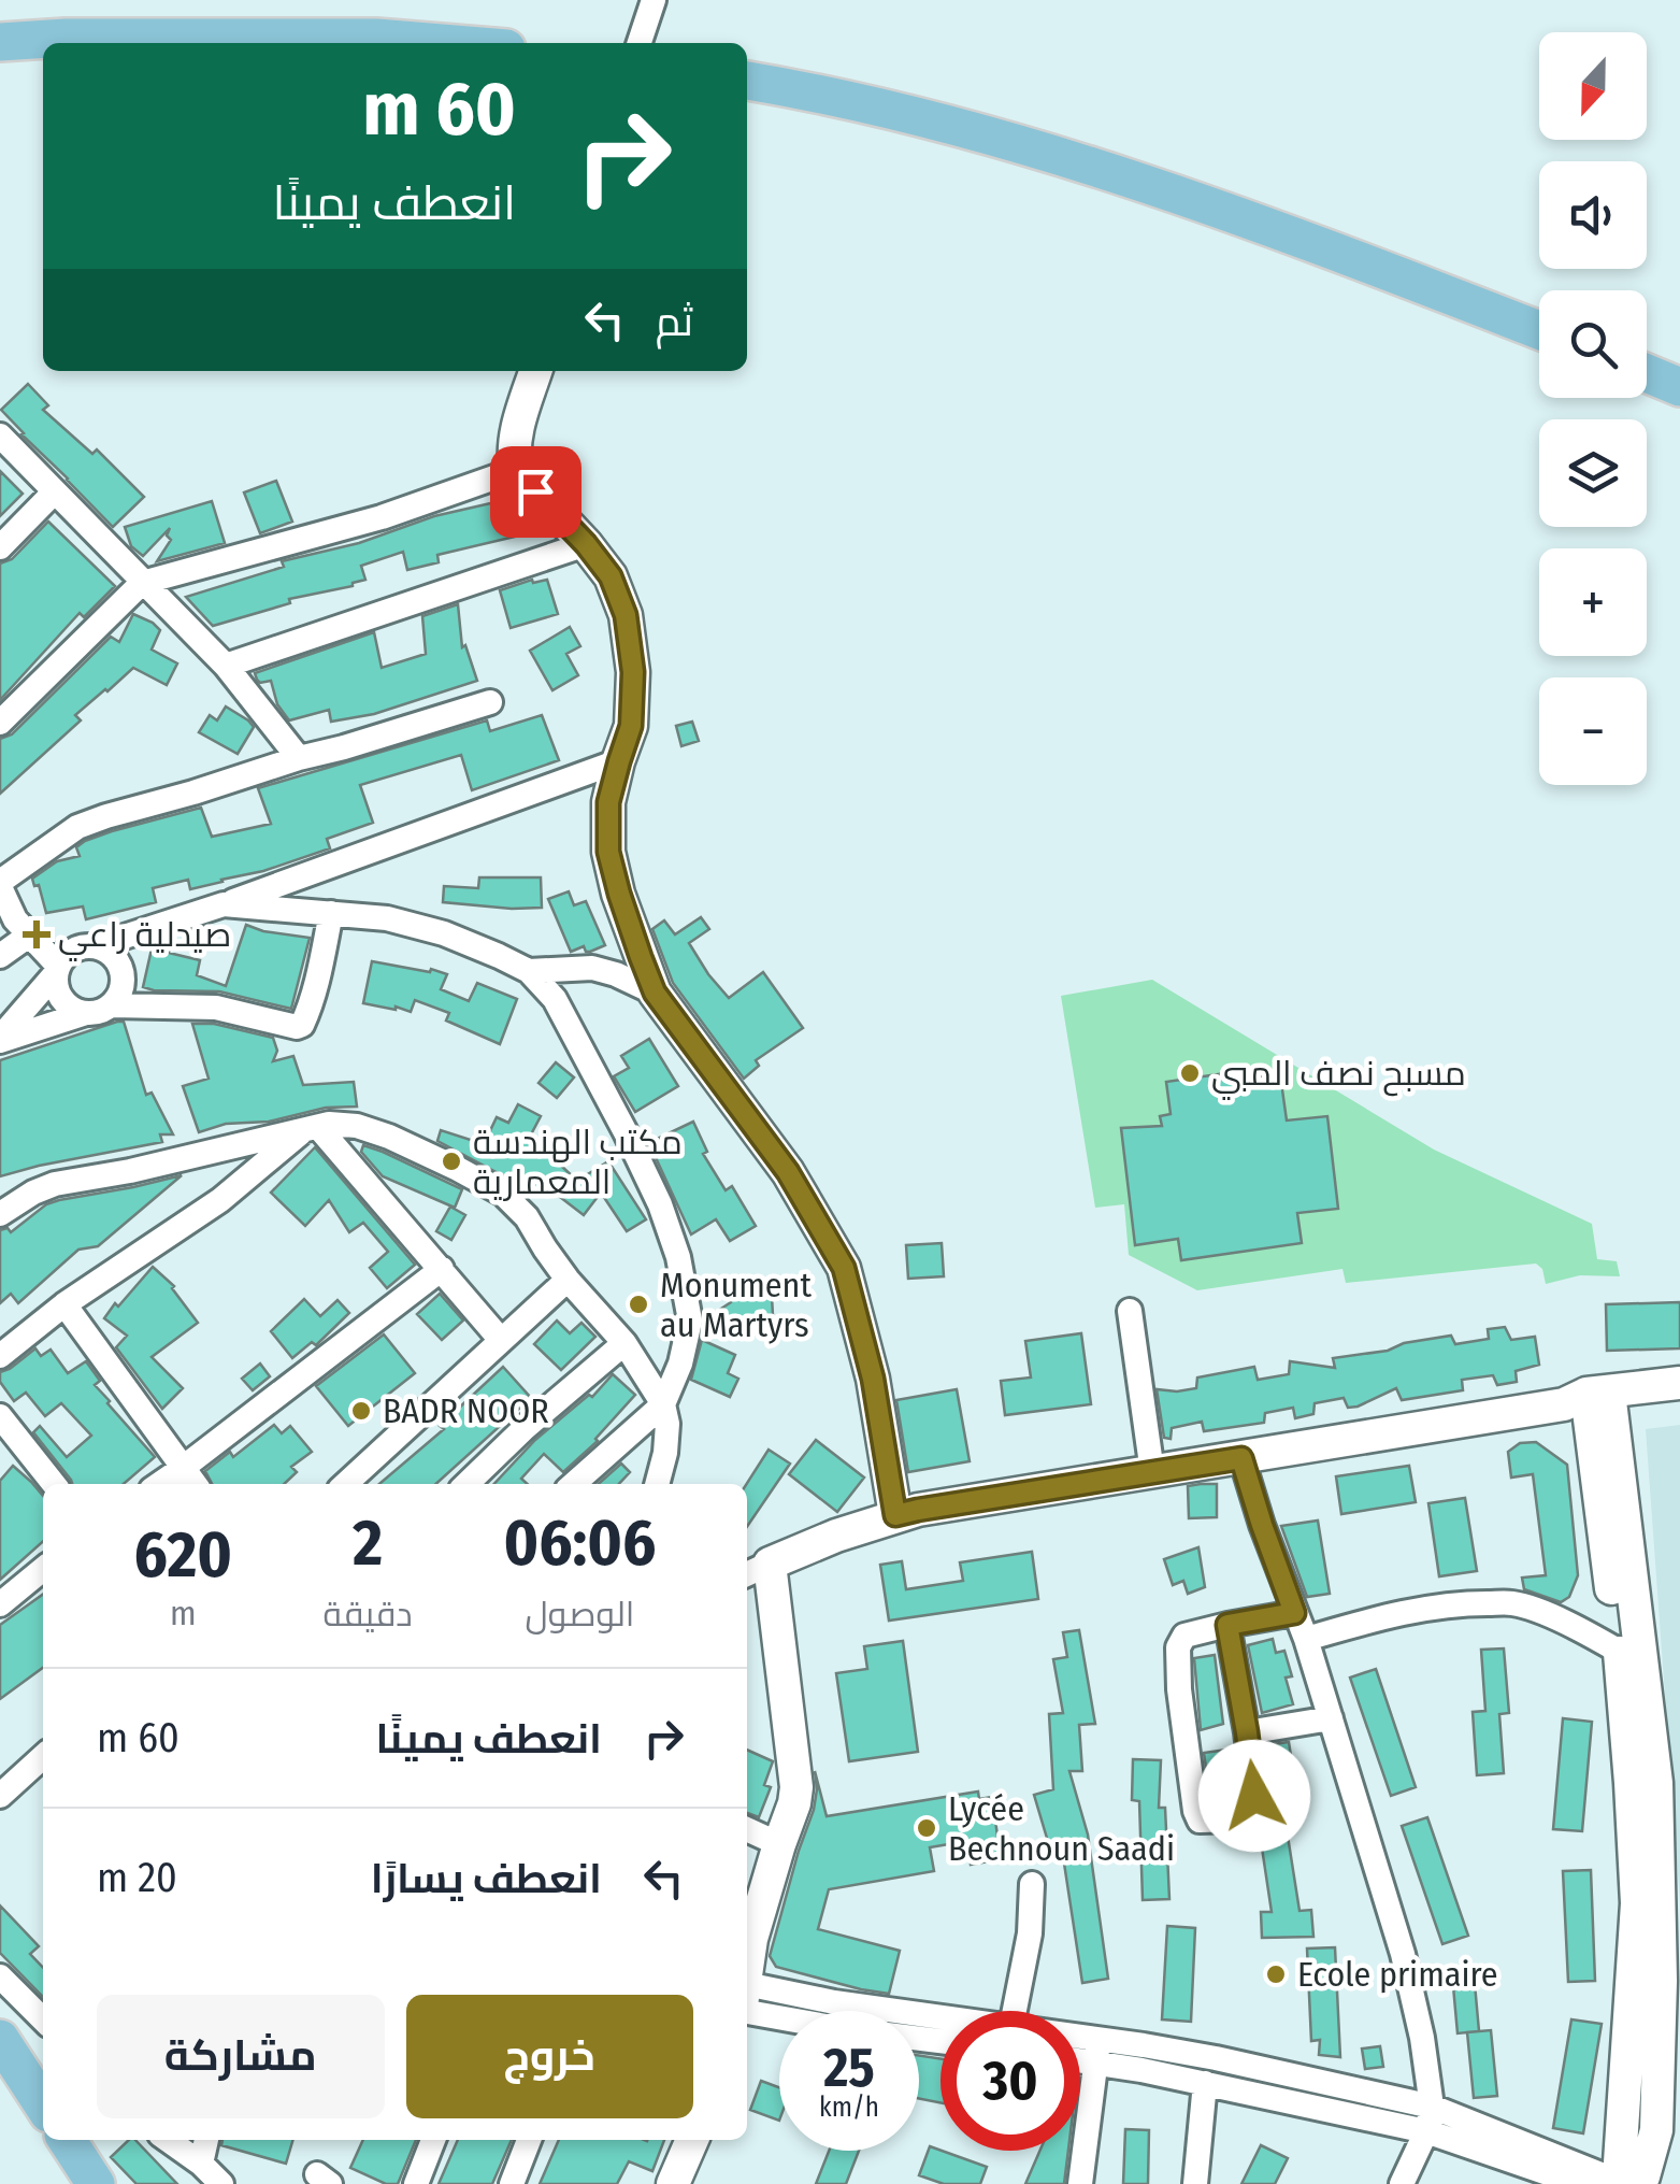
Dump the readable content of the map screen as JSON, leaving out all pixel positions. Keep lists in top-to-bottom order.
{
  "places": {
    "health": ["صيدلية راعي"],
    "other": [
      "مسبح نصف المبي",
      "مكتب الهندسة المعمارية",
      "Monument au Martyrs",
      "BADR NOOR",
      "Lycée Bechnoun Saadi",
      "Ecole primaire"
    ]
  },
  "north": "bottom",
  "page": {
    "map_buttons": ["+", "−"],
    "turn": ["60 m", "انعطف يمينًا"],
    "then": "ثم",
    "eta": [
      "06:06",
      "الوصول",
      "2",
      "دقيقة",
      "620",
      "m"
    ],
    "list": [
      {
        "name": "انعطف يمينًا",
        "value": "60 m"
      },
      {
        "name": "انعطف يسارًا",
        "value": "20 m"
      }
    ],
    "buttons": ["خروج", "مشاركة"],
    "speed": "25 km/h",
    "limit": "30"
  }
}
